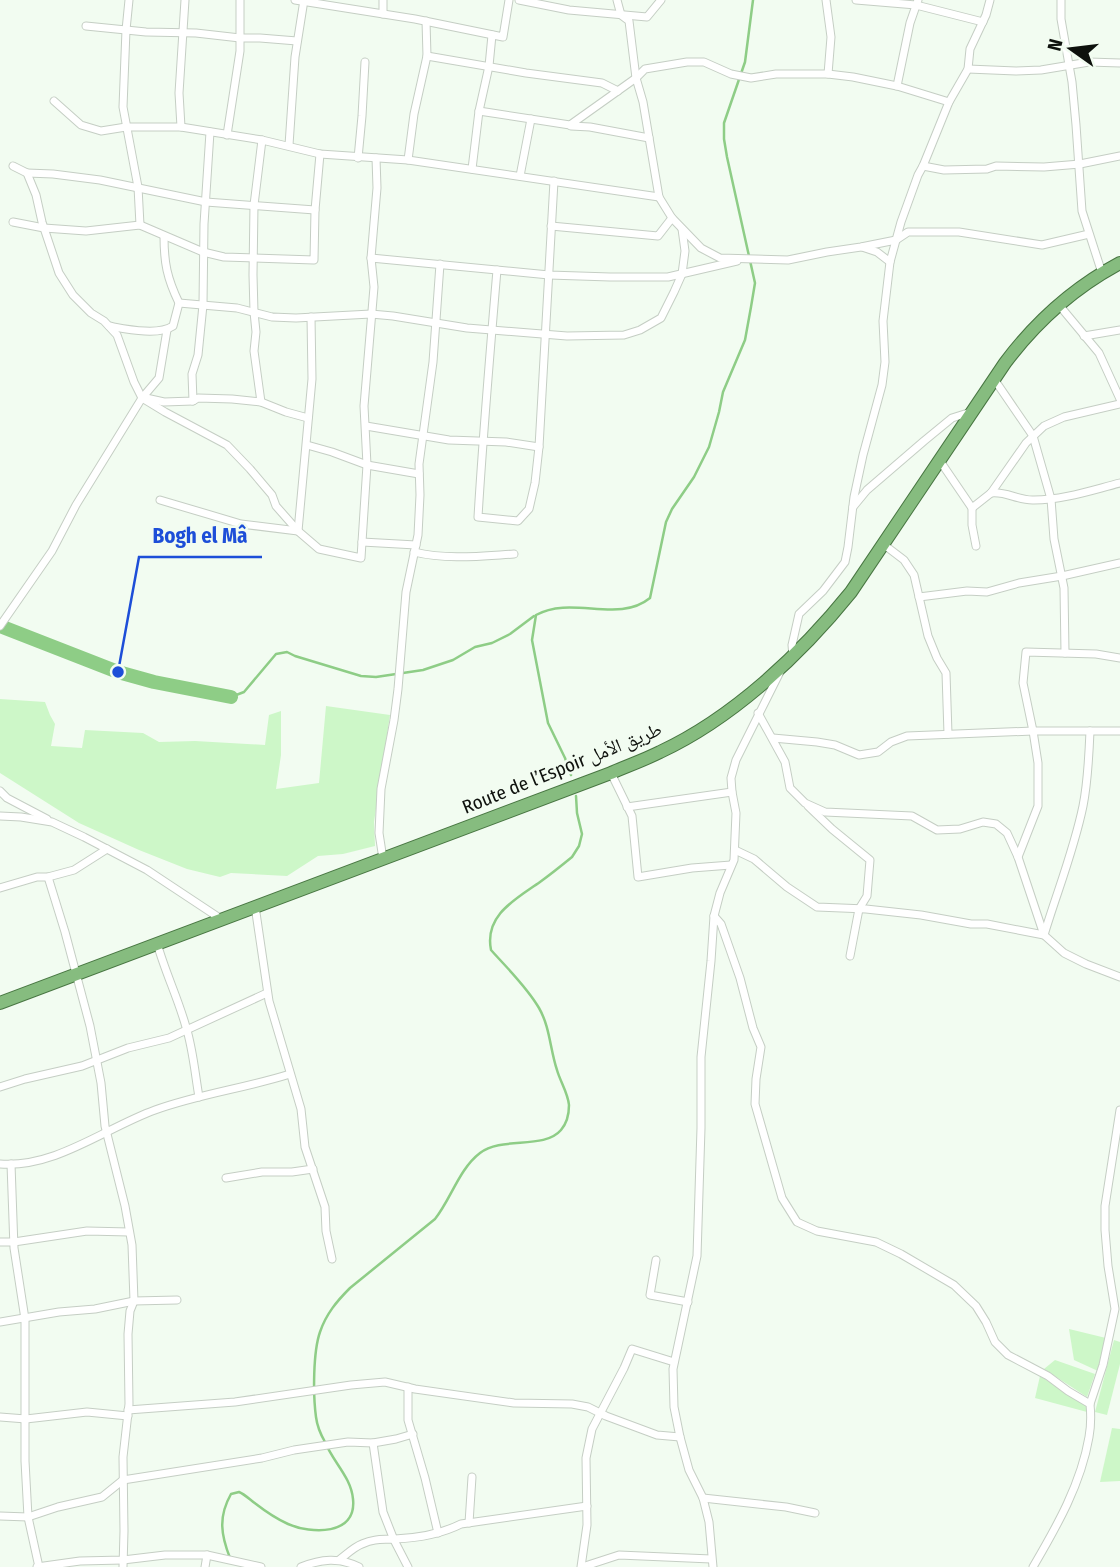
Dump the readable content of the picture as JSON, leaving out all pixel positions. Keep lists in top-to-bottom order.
{
  "streets": {
    "highway": ["Route de l’Espoir طريق الأمل"]
  },
  "places": ["Bogh el Mâ"],
  "north": "left"
}
